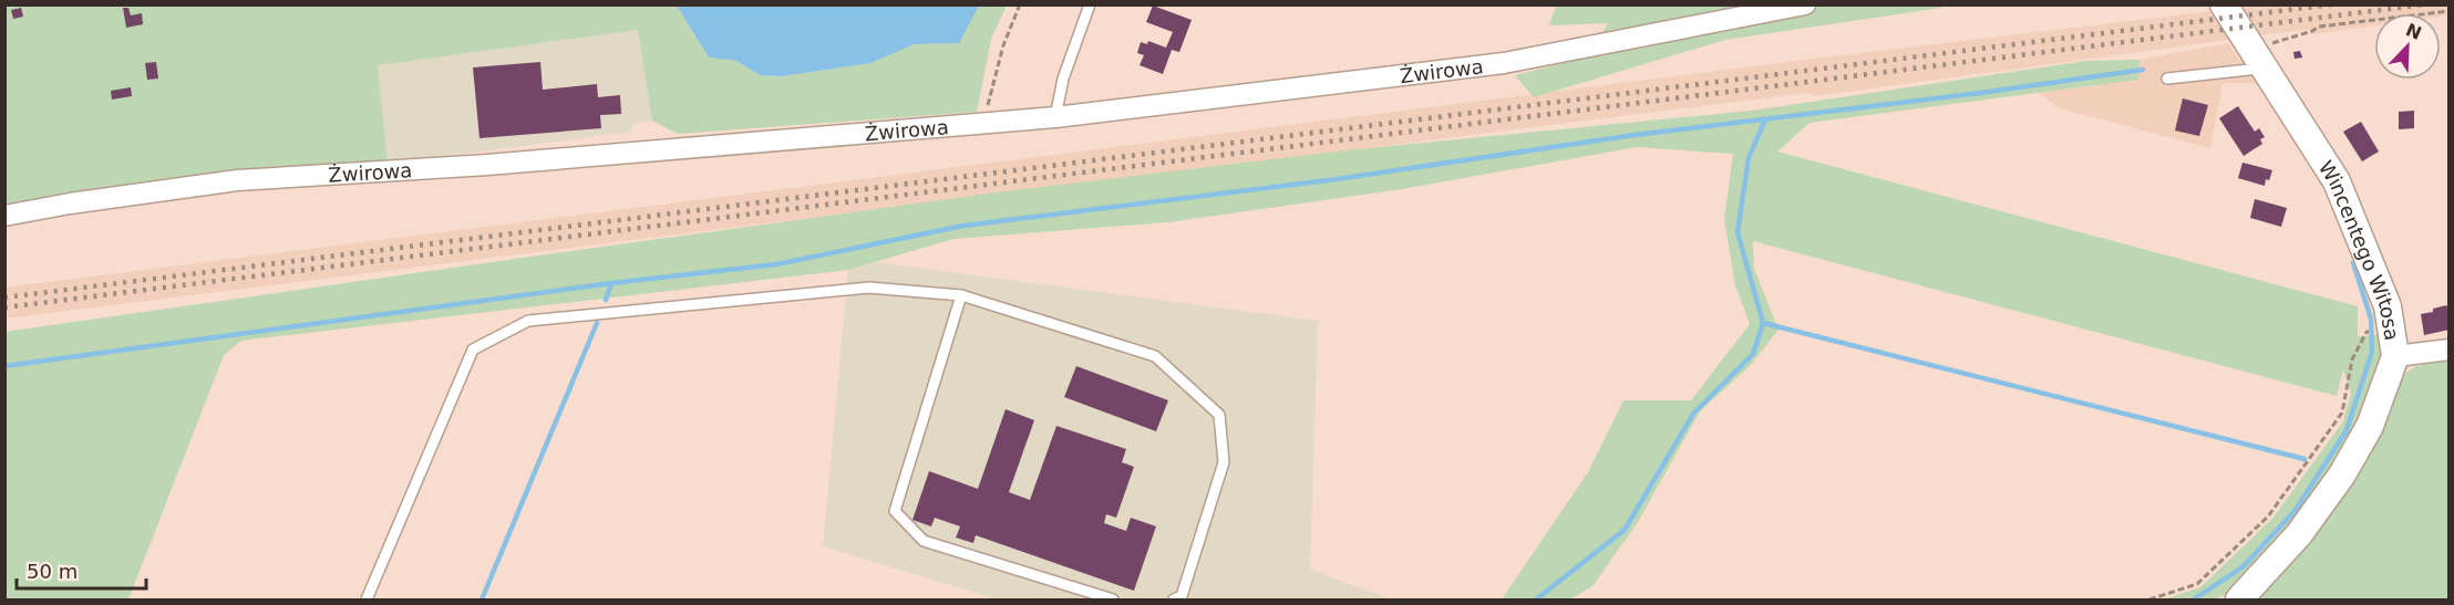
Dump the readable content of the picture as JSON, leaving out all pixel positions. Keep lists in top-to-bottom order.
{
  "streets": {
    "street": ["Żwirowa", "Wincentego Witosa"]
  },
  "scale_bar": "50 m",
  "north": "top right"
}
